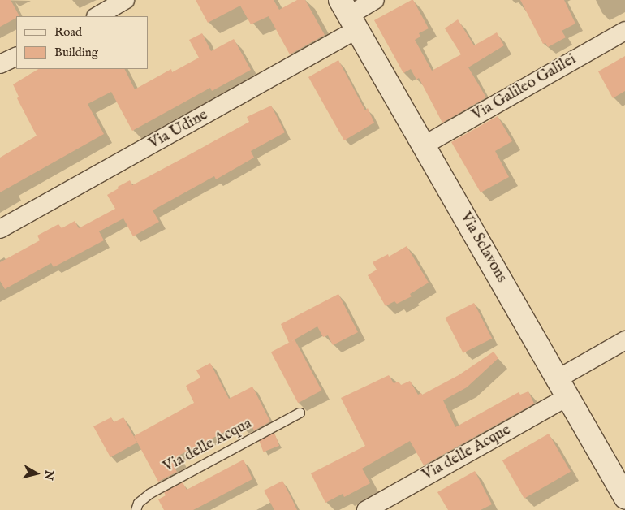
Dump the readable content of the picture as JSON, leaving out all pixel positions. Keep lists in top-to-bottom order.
{
  "streets": {
    "street": [
      "Via Galileo Galilei",
      "Via Udine",
      "Via Sclavons",
      "Via delle Acque"
    ],
    "lane": ["Via delle Acqua"]
  },
  "crossings": [
    ["Via Galileo Galilei", "Via Sclavons"],
    ["Via Udine", "Via Sclavons"],
    ["Via Sclavons", "Via delle Acque"]
  ],
  "legend": ["Road", "Building"],
  "north": "right"
}
